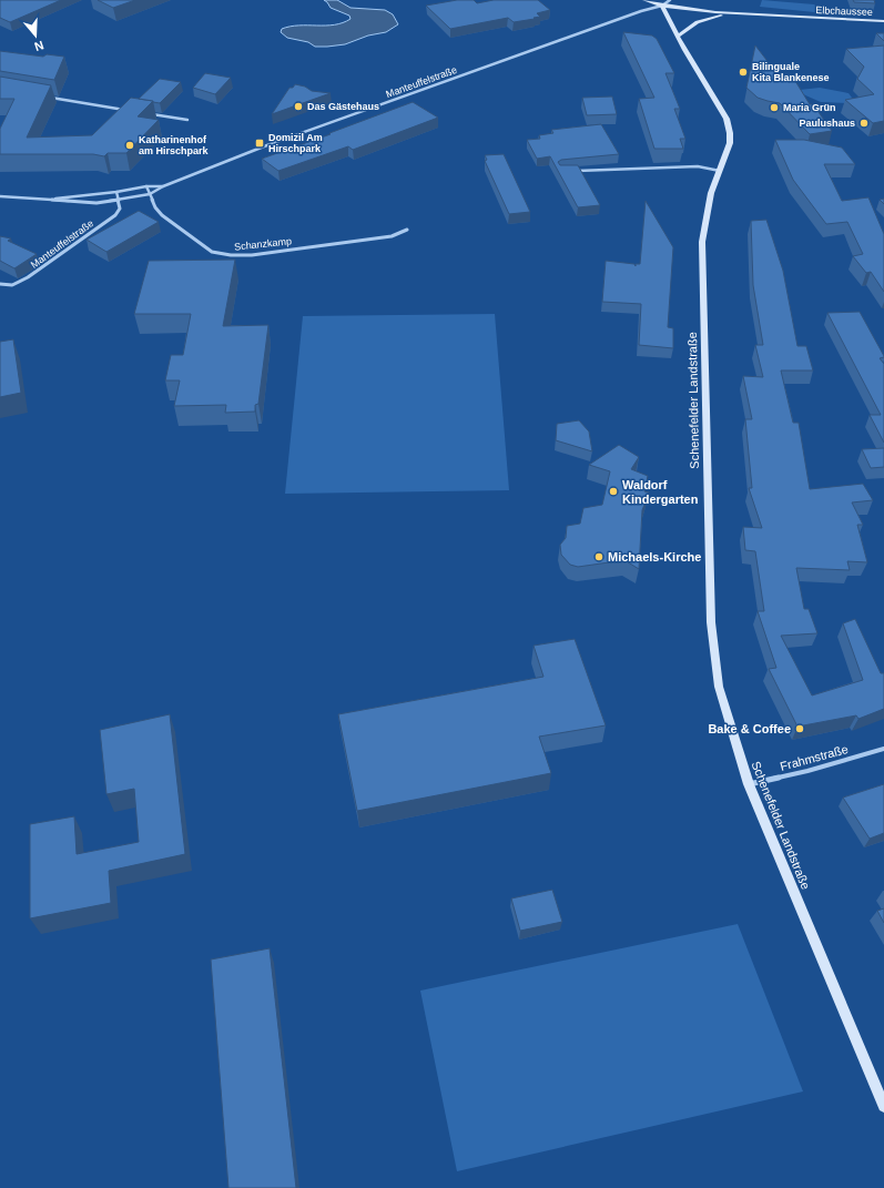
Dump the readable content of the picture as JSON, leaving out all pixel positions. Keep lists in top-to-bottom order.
{
  "streets": {
    "main road": ["Elbchaussee", "Schenefelder Landstraße"],
    "street": ["Manteuffelstraße", "Schanzkamp", "Frahmstraße"]
  },
  "crossings": [
    ["Elbchaussee", "Manteuffelstraße"],
    ["Elbchaussee", "Schenefelder Landstraße"],
    ["Manteuffelstraße", "Schanzkamp"],
    ["Manteuffelstraße", "Schenefelder Landstraße"],
    ["Schenefelder Landstraße", "Frahmstraße"]
  ],
  "places": {
    "other": [
      "Bilinguale Kita Blankenese",
      "Das Gästehaus",
      "Maria Grün",
      "Paulushaus",
      "Katharinenhof am Hirschpark",
      "Waldorf Kindergarten",
      "Michaels-Kirche",
      "Bake & Coffee"
    ],
    "transit": ["Domizil Am Hirschpark"]
  },
  "north": "bottom"
}
